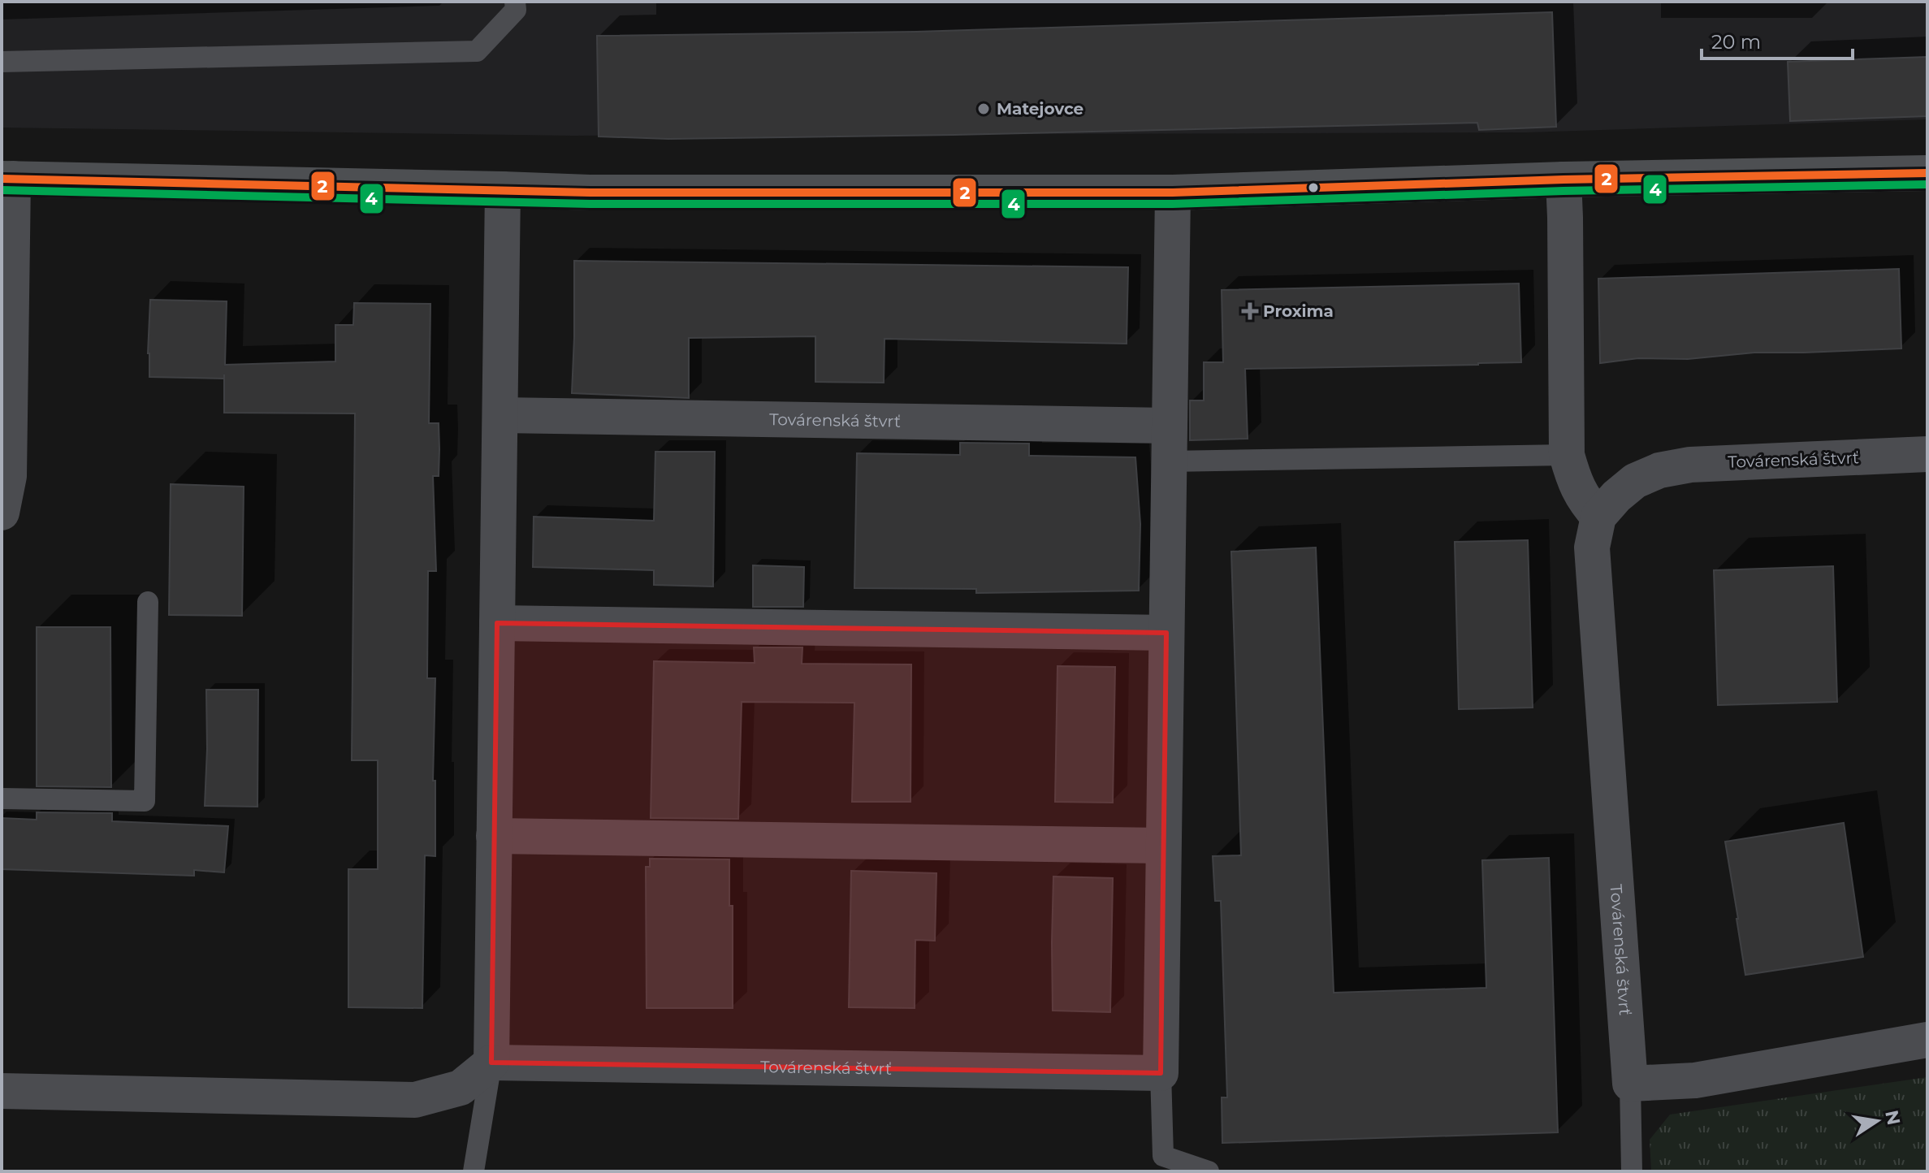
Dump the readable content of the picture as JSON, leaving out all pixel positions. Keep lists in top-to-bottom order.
{
  "streets": {
    "street": ["Továrenská štvrť"]
  },
  "places": {
    "other": ["Matejovce"],
    "health": ["Proxima"]
  },
  "lines": ["transit line 2", "transit line 4"],
  "scale_bar": "20 m",
  "north": "right"
}
